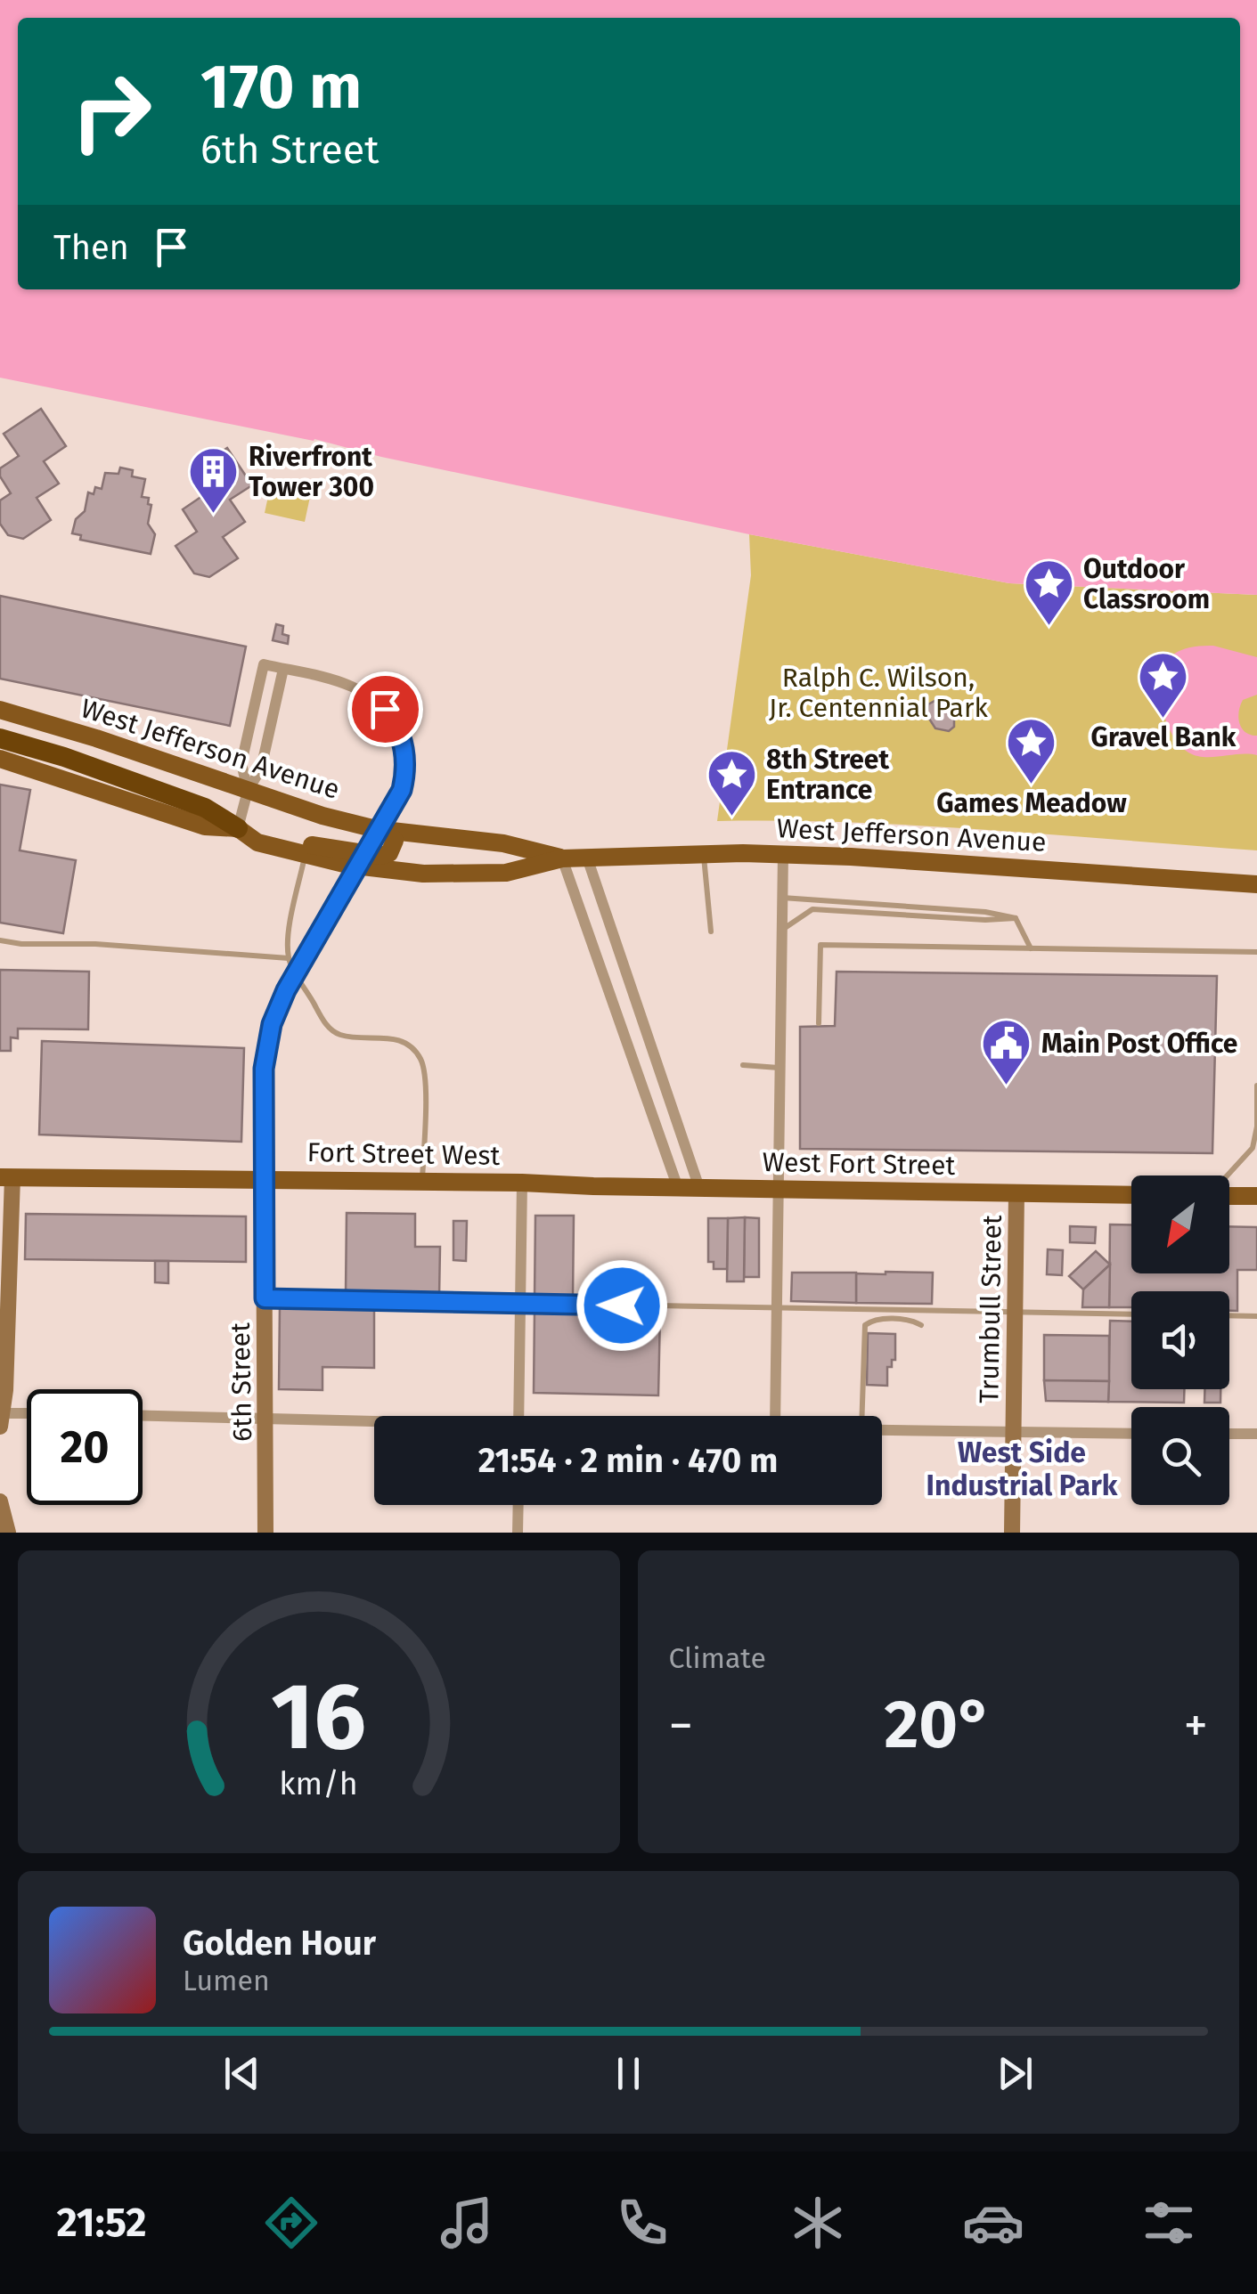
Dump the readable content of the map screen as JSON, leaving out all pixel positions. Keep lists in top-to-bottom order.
{
  "streets": {
    "main road": ["West Jefferson Avenue", "Fort Street West", "West Fort Street"],
    "street": ["Trumbull Street", "6th Street"]
  },
  "crossings": [
    ["West Jefferson Avenue", "6th Street"],
    ["Fort Street West", "West Fort Street"],
    ["Fort Street West", "6th Street"],
    ["West Fort Street", "Trumbull Street"]
  ],
  "districts": ["West Side Industrial Park"],
  "parks": ["Ralph C. Wilson, Jr. Centennial Park"],
  "places": {
    "building": ["Riverfront Tower 300"],
    "place": [
      "Outdoor Classroom",
      "Gravel Bank",
      "Games Meadow",
      "8th Street Entrance"
    ],
    "public building": ["Main Post Office"]
  },
  "north": "bottom left",
  "page": {
    "turn": ["170 m", "6th Street"],
    "then": "Then",
    "limit": "20",
    "trip": "21:54 · 2 min · 470 m",
    "tile": "Climate",
    "heat": ["−", "20°", "+"],
    "song": ["Golden Hour", "Lumen"],
    "tabs": "21:52",
    "gauge": ["16", "km/h"]
  }
}
